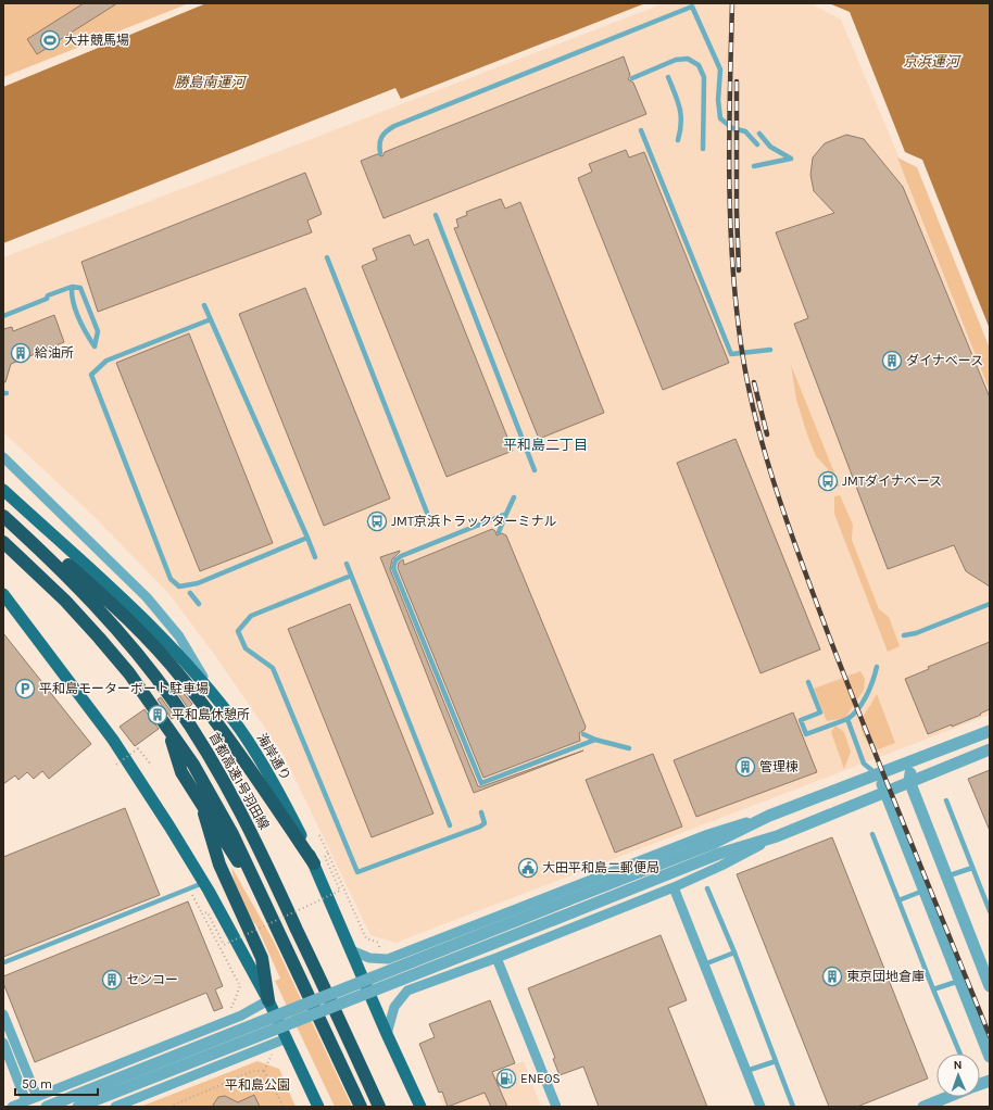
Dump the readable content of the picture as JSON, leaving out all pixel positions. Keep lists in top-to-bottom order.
{
  "streets": {
    "highway": ["首都高速1号羽田線"],
    "main road": ["海岸通り"]
  },
  "districts": ["平和島二丁目"],
  "water": ["京浜運河", "勝島南運河"],
  "parks": ["平和島公園"],
  "places": {
    "sports": ["大井競馬場"],
    "building": [
      "給油所",
      "ダイナベース",
      "平和島休憩所",
      "管理棟",
      "東京団地倉庫",
      "センコー"
    ],
    "bus stop": ["JMTダイナベース", "JMT京浜トラックターミナル"],
    "parking": ["平和島モーターボート駐車場"],
    "public building": ["大田平和島二郵便局"],
    "fuel station": ["ENEOS"]
  },
  "scale_bar": "50 m",
  "north": "top"
}
